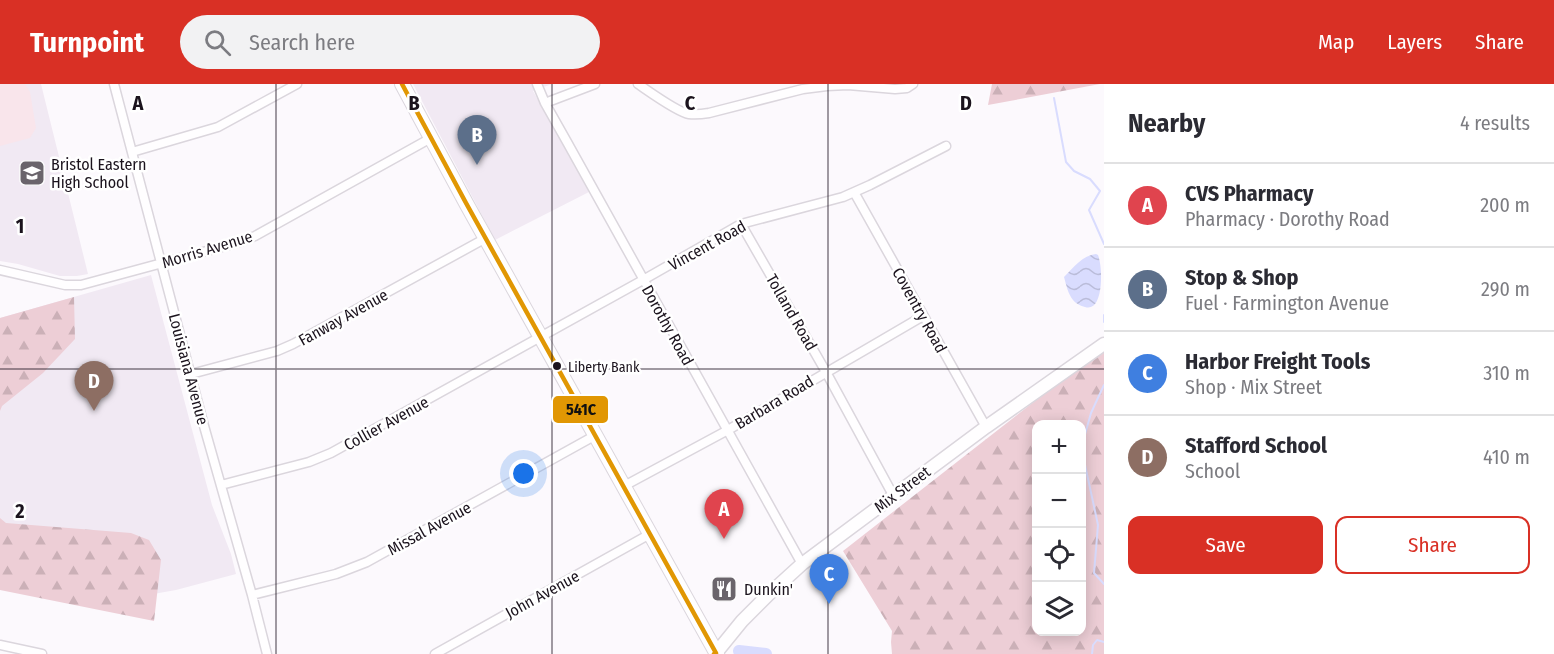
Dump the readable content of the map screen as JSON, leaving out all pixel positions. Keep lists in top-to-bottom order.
{
  "streets": {
    "main road": ["Mix Street"],
    "street": [
      "Vincent Road",
      "Morris Avenue",
      "Coventry Road",
      "Tolland Road",
      "Fanway Avenue",
      "Dorothy Road",
      "Louisiana Avenue",
      "Barbara Road",
      "Collier Avenue",
      "Missal Avenue",
      "John Avenue"
    ]
  },
  "crossings": [
    ["Vincent Road", "Coventry Road"],
    ["Vincent Road", "Tolland Road"],
    ["Vincent Road", "Dorothy Road"],
    ["Vincent Road", "Collier Avenue"],
    ["Morris Avenue", "Louisiana Avenue"],
    ["Coventry Road", "Barbara Road"],
    ["Coventry Road", "Mix Street"],
    ["Tolland Road", "Barbara Road"],
    ["Tolland Road", "Mix Street"],
    ["Fanway Avenue", "Louisiana Avenue"],
    ["Dorothy Road", "Barbara Road"],
    ["Dorothy Road", "Mix Street"],
    ["Louisiana Avenue", "Collier Avenue"],
    ["Louisiana Avenue", "Missal Avenue"]
  ],
  "places": {
    "school or university": ["Bristol Eastern High School"],
    "other": ["Liberty Bank"],
    "restaurant": ["Dunkin'"]
  },
  "lines": ["transit line 541C"],
  "page": {
    "header": "Turnpoint",
    "search": "Search here",
    "nav": ["Map", "Layers", "Share"],
    "heading": ["Nearby", "4 results"],
    "pins": [
      "B",
      "D",
      "A",
      "C"
    ],
    "list": [
      {
        "mark": "A",
        "name": "CVS Pharmacy",
        "note": "Pharmacy · Dorothy Road",
        "value": "200 m"
      },
      {
        "mark": "B",
        "name": "Stop & Shop",
        "note": "Fuel · Farmington Avenue",
        "value": "290 m"
      },
      {
        "mark": "C",
        "name": "Harbor Freight Tools",
        "note": "Shop · Mix Street",
        "value": "310 m"
      },
      {
        "mark": "D",
        "name": "Stafford School",
        "note": "School",
        "value": "410 m"
      }
    ],
    "map_buttons": ["+", "−"],
    "buttons": ["Save", "Share"]
  },
  "grid": {
    "columns": [
      "A",
      "B",
      "C",
      "D"
    ],
    "rows": ["1", "2"]
  }
}
